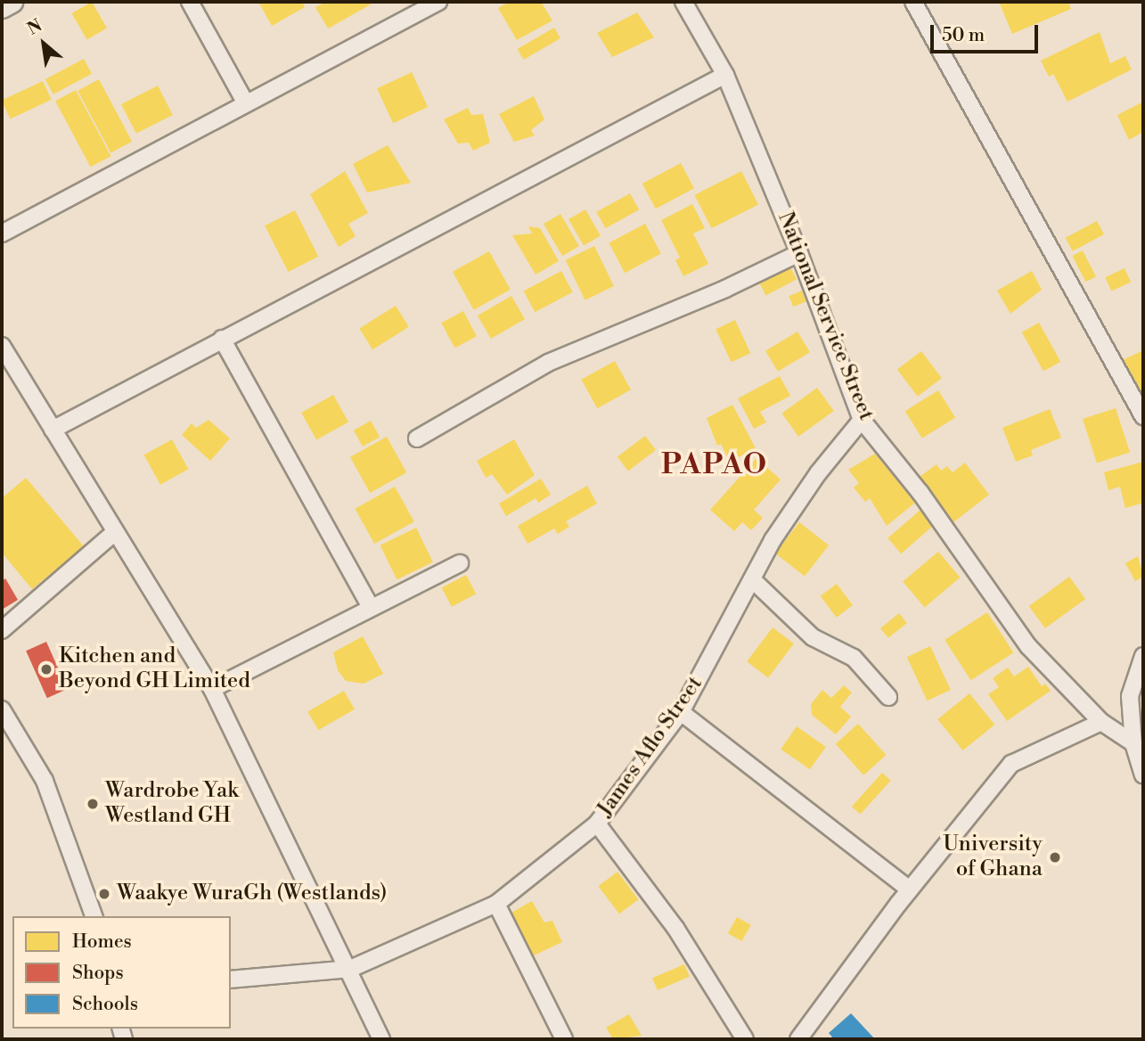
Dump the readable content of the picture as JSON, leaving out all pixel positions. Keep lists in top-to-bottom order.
{
  "streets": {
    "street": ["National Service Street", "James Aflo Street"]
  },
  "crossings": [
    ["National Service Street", "James Aflo Street"]
  ],
  "districts": ["PAPAO"],
  "places": [
    "Kitchen and Beyond GH Limited",
    "Wardrobe Yak Westland GH",
    "University of Ghana",
    "Waakye WuraGh (Westlands)"
  ],
  "legend": ["Homes", "Shops", "Schools"],
  "scale_bar": "50 m",
  "north": "top left"
}
